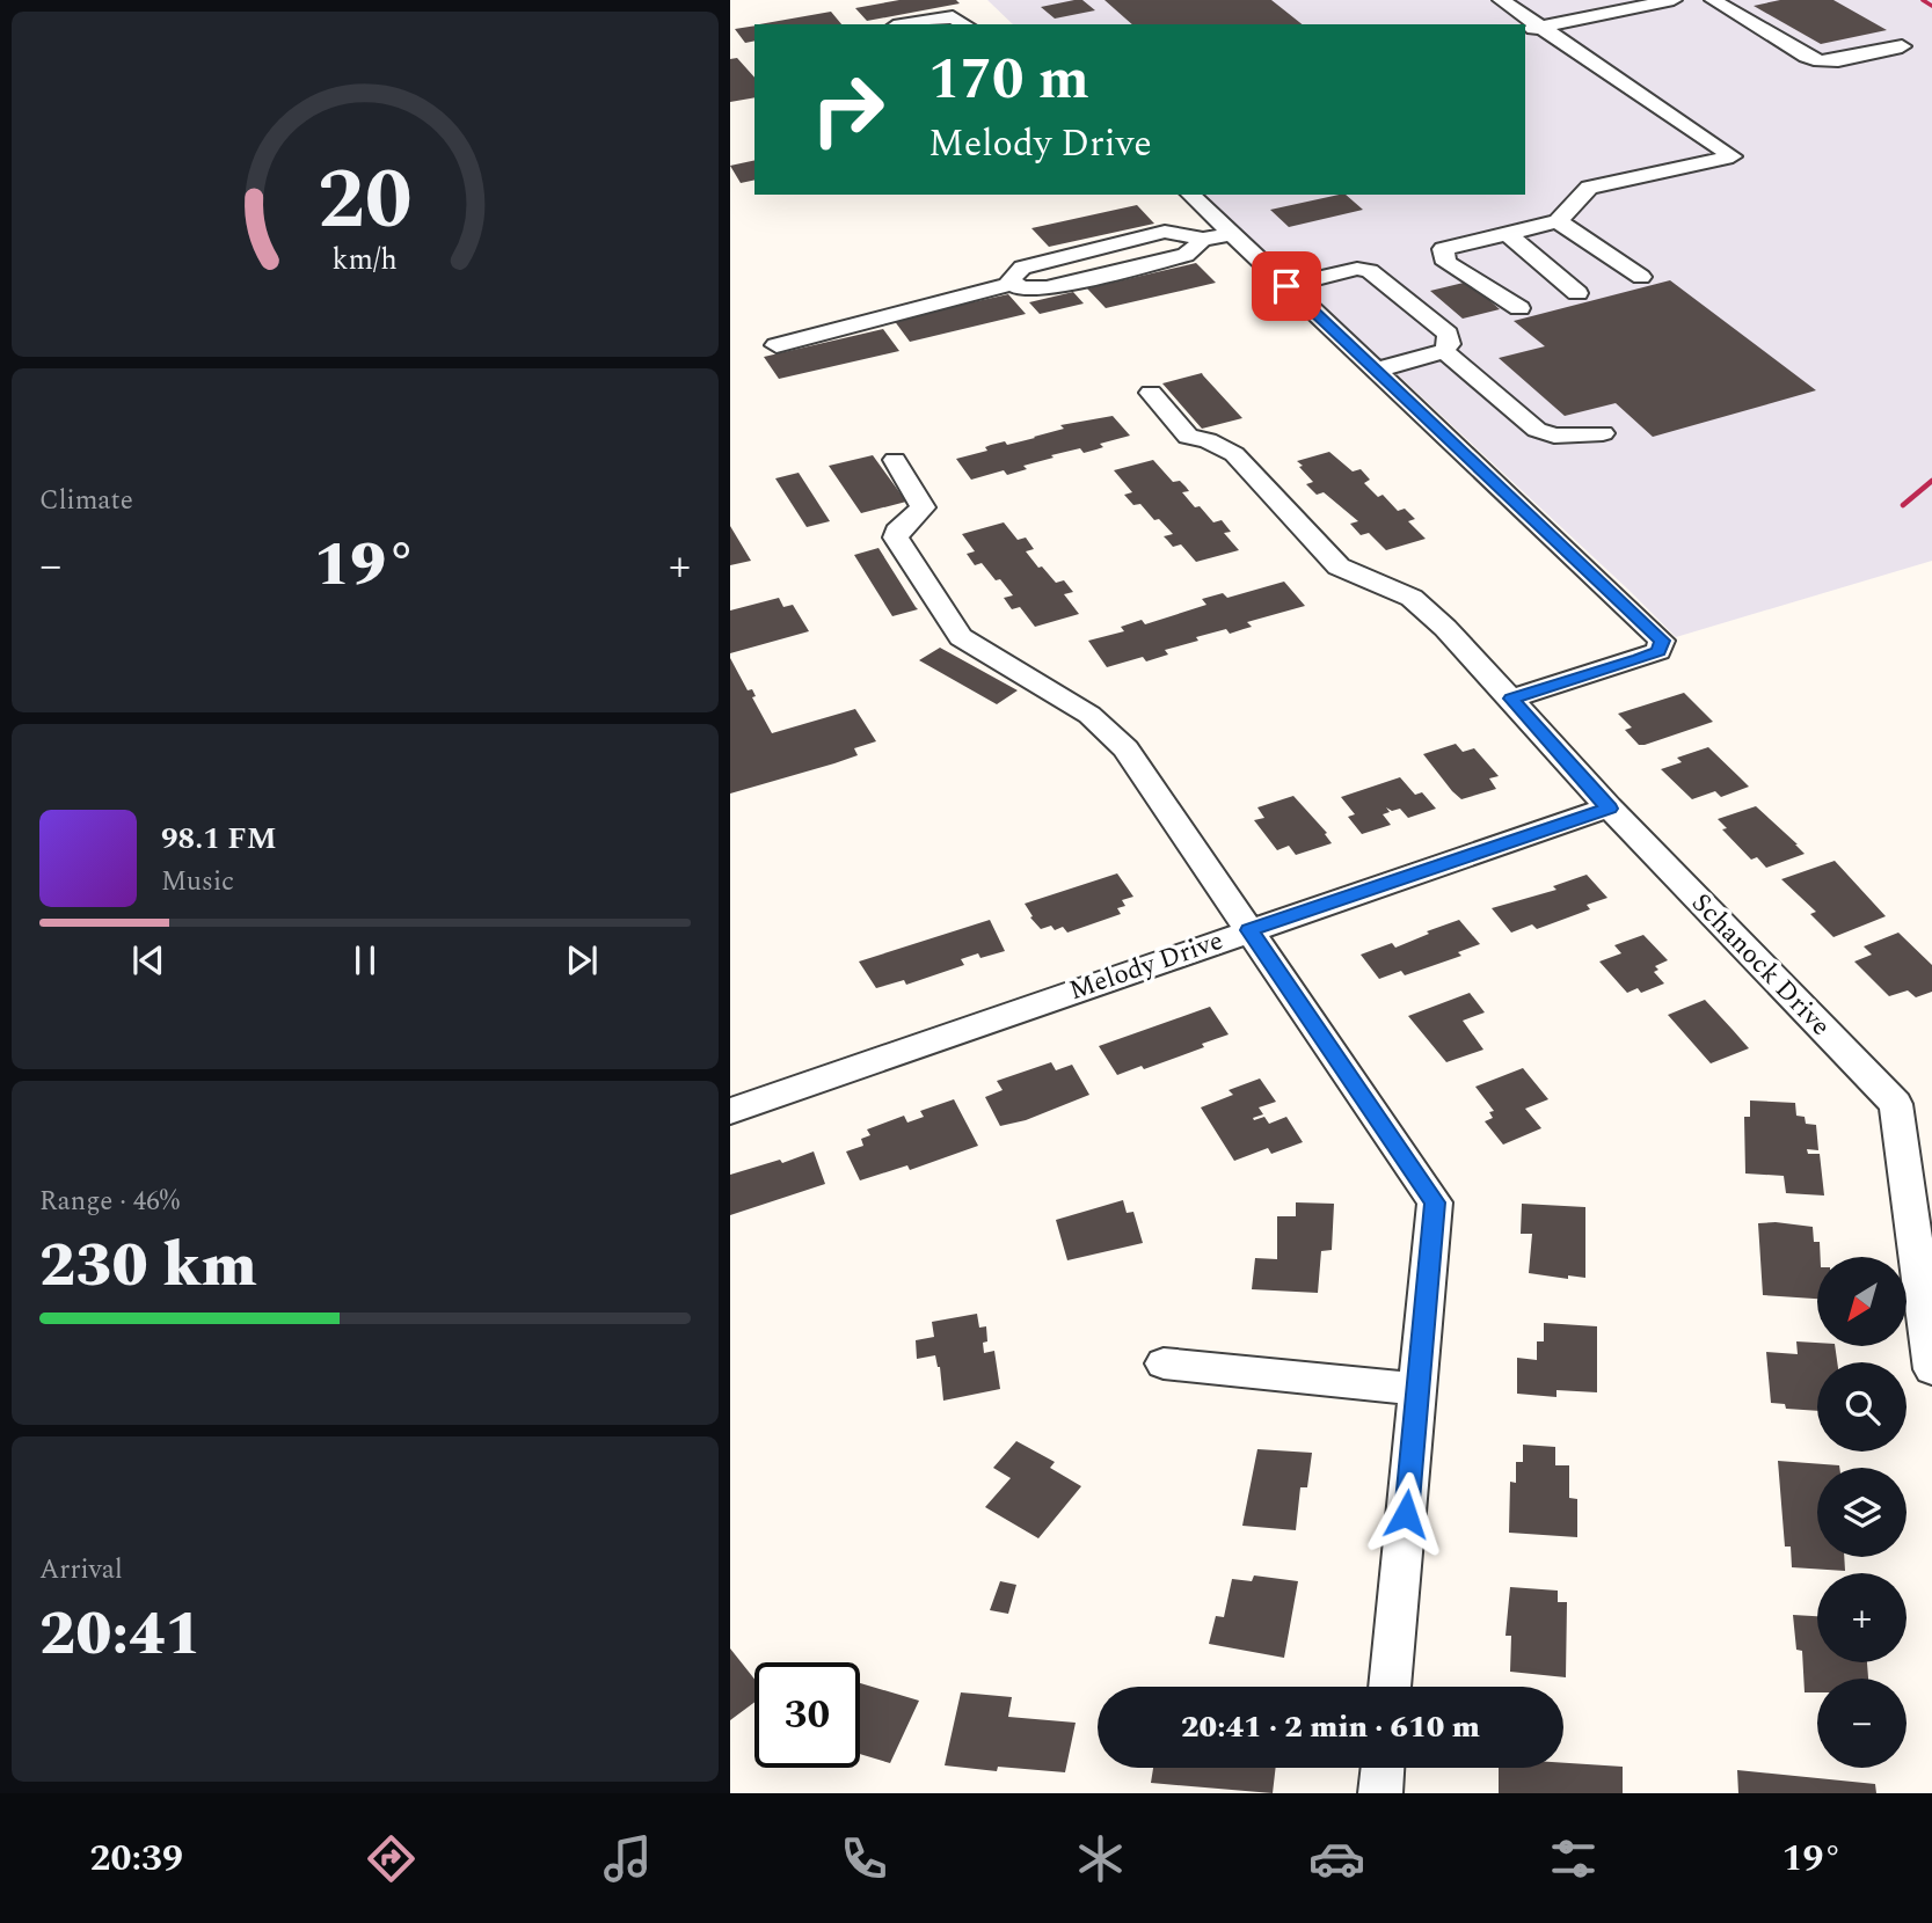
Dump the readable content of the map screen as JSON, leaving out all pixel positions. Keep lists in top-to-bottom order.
{
  "streets": {
    "street": ["Schanock Drive", "Melody Drive"]
  },
  "crossings": [
    ["Schanock Drive", "Melody Drive"]
  ],
  "north": "bottom left",
  "page": {
    "turn": ["170 m", "Melody Drive"],
    "tile": [
      "Climate",
      ["Range · 46%", "230 km"],
      ["Arrival", "20:41"]
    ],
    "heat": ["−", "19°", "+"],
    "song": ["98.1 FM", "Music"],
    "map_buttons": ["+", "−"],
    "limit": "30",
    "trip": "20:41 · 2 min · 610 m",
    "tabs": ["20:39", "19°"],
    "gauge": ["20", "km/h"]
  }
}
